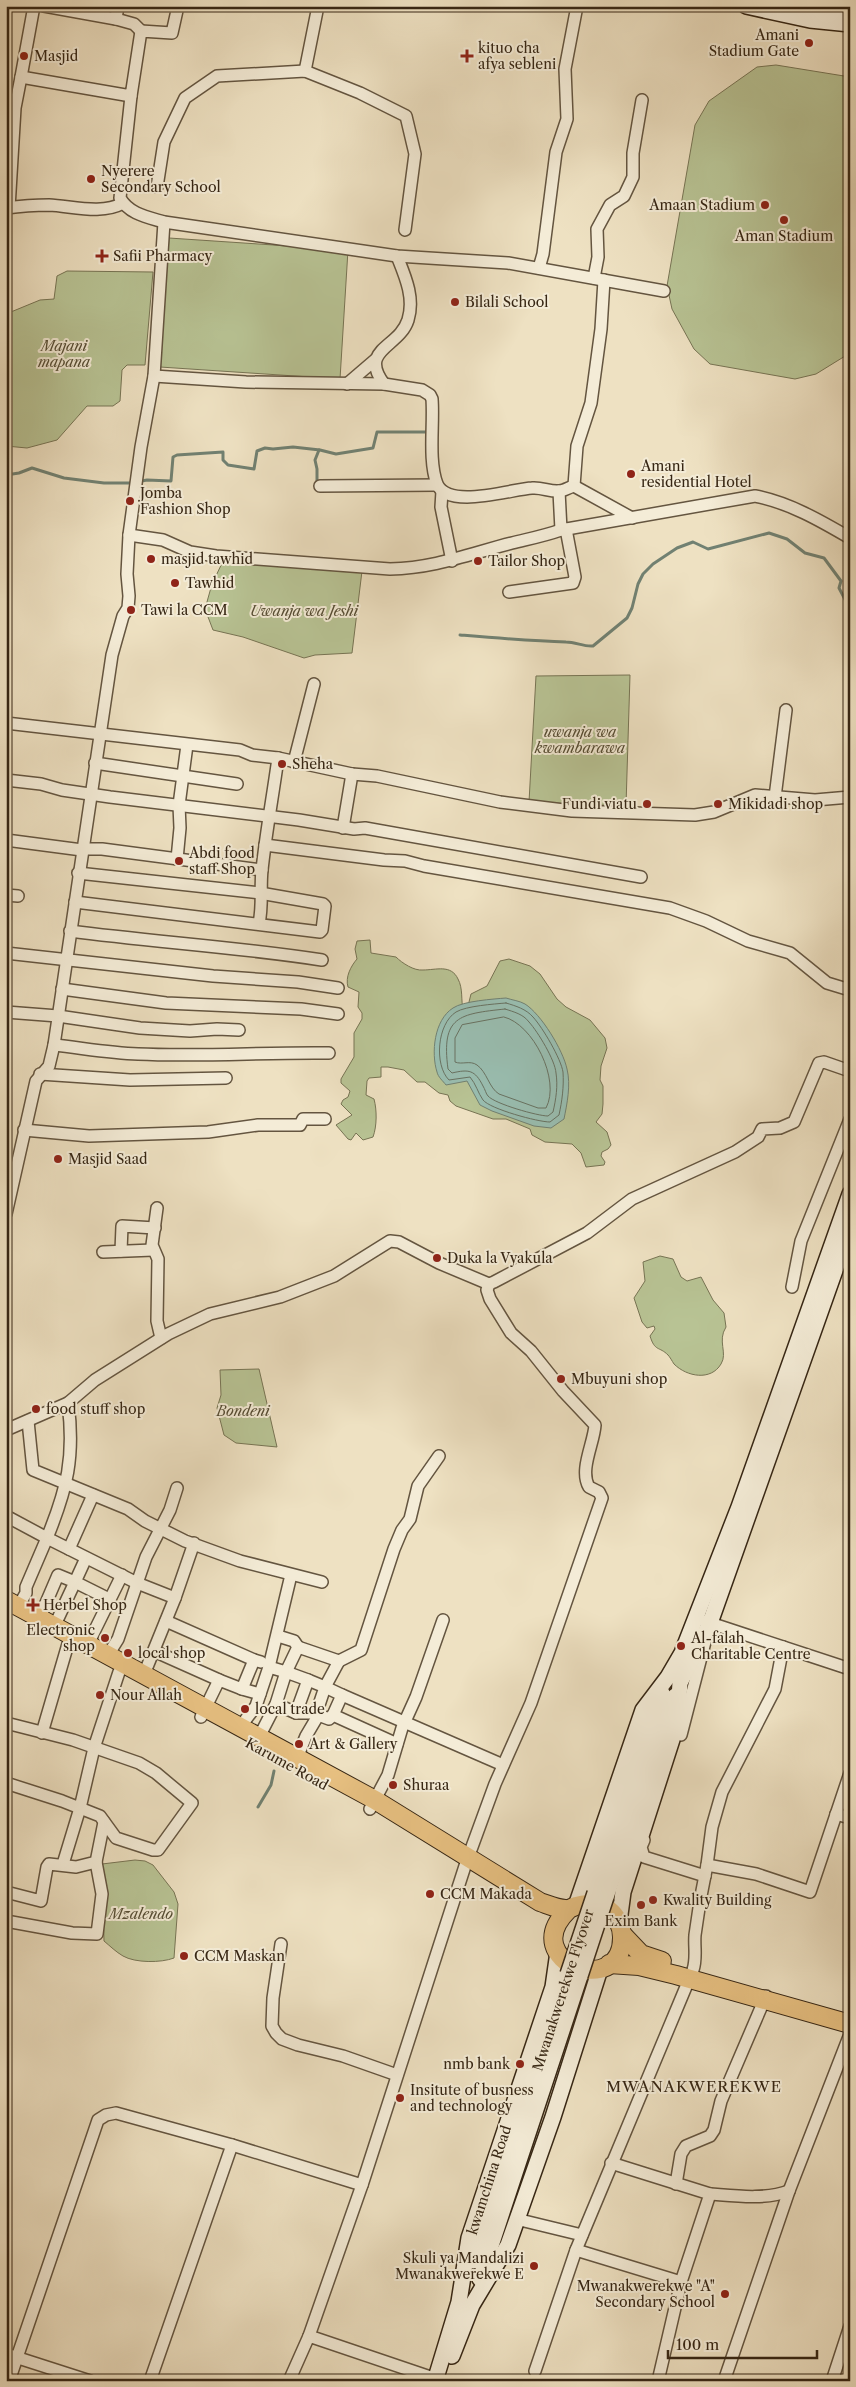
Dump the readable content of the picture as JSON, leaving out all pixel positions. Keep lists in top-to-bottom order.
{
  "streets": {
    "main road": ["Karume Road", "Mwanakwerekwe Flyover", "kwamchina Road"]
  },
  "crossings": [
    ["Karume Road", "kwamchina Road"],
    ["Mwanakwerekwe Flyover", "kwamchina Road"]
  ],
  "districts": ["MWANAKWEREKWE"],
  "parks": [
    "Majani mapana",
    "Uwanja wa Jeshi",
    "uwanja wa kwambarawa",
    "Bondeni",
    "Mzalendo"
  ],
  "places": {
    "other": [
      "Amani Stadium Gate",
      "Masjid",
      "Nyerere Secondary School",
      "Amaan Stadium",
      "Aman Stadium",
      "Bilali School",
      "Amani residential Hotel",
      "Jomba Fashion Shop",
      "masjid tawhid",
      "Tailor Shop",
      "Tawhid",
      "Tawi la CCM",
      "Sheha",
      "Fundi viatu",
      "Mikidadi shop",
      "Abdi food staff Shop",
      "Masjid Saad",
      "Duka la Vyakula",
      "Mbuyuni shop",
      "food stuff shop",
      "Electronic shop",
      "Al-falah Charitable Centre",
      "local shop",
      "Nour Allah",
      "local trade",
      "Art & Gallery",
      "Shuraa",
      "CCM Makada",
      "Kwality Building",
      "Exim Bank",
      "CCM Maskan",
      "nmb bank",
      "Insitute of busness and technology",
      "Skuli ya Mandalizi Mwanakwerekwe E",
      "Mwanakwerekwe \"A\" Secondary School"
    ],
    "health": ["kituo cha afya sebleni", "Safii Pharmacy", "Herbel Shop"]
  },
  "scale_bar": "100 m"
}
